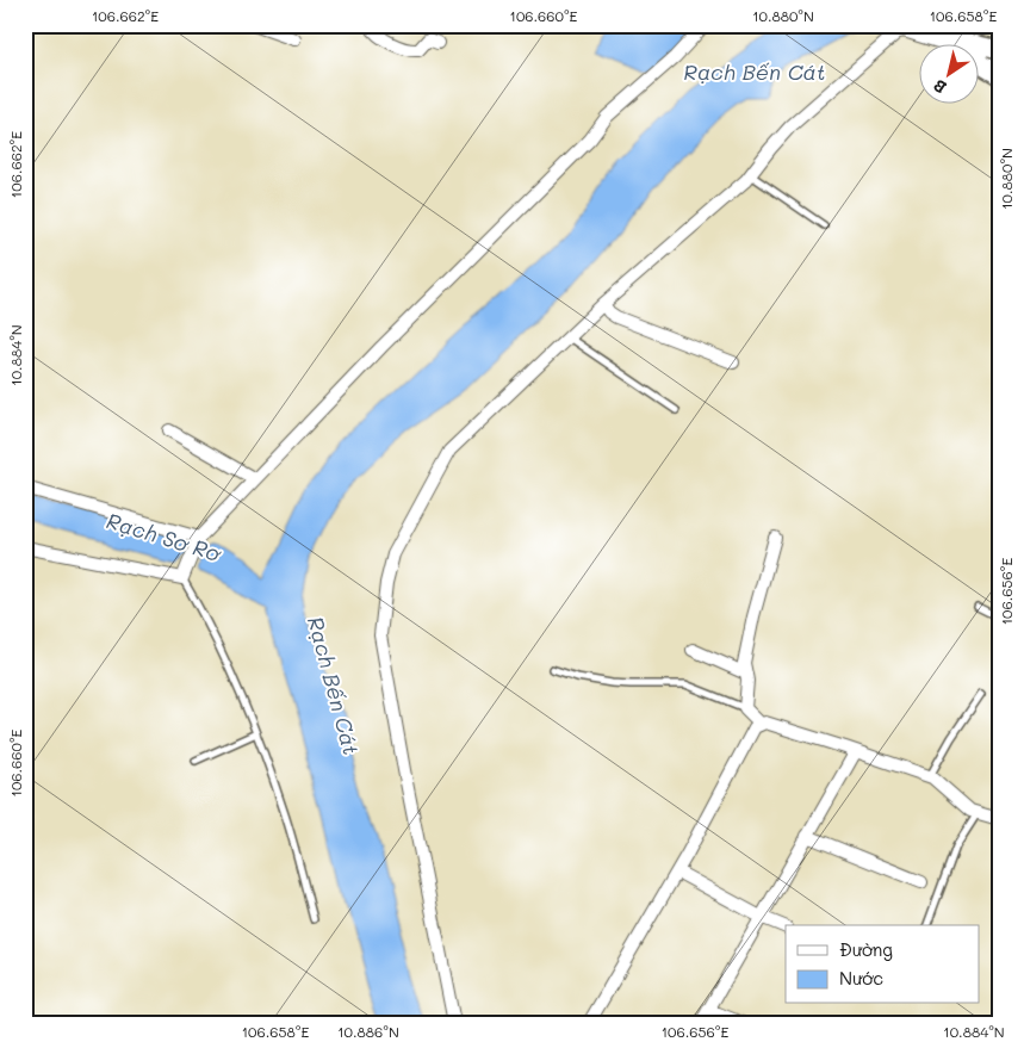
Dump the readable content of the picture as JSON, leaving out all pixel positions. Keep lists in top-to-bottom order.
{
  "water": ["Rạch Bến Cát", "Rạch Sơ Rơ"],
  "legend": ["Đường", "Nước"],
  "north": "bottom left",
  "coordinates": [
    "106.662°E",
    "106.660°E",
    "10.880°N",
    "106.658°E",
    "10.884°N",
    "106.656°E",
    "10.886°N"
  ]
}
